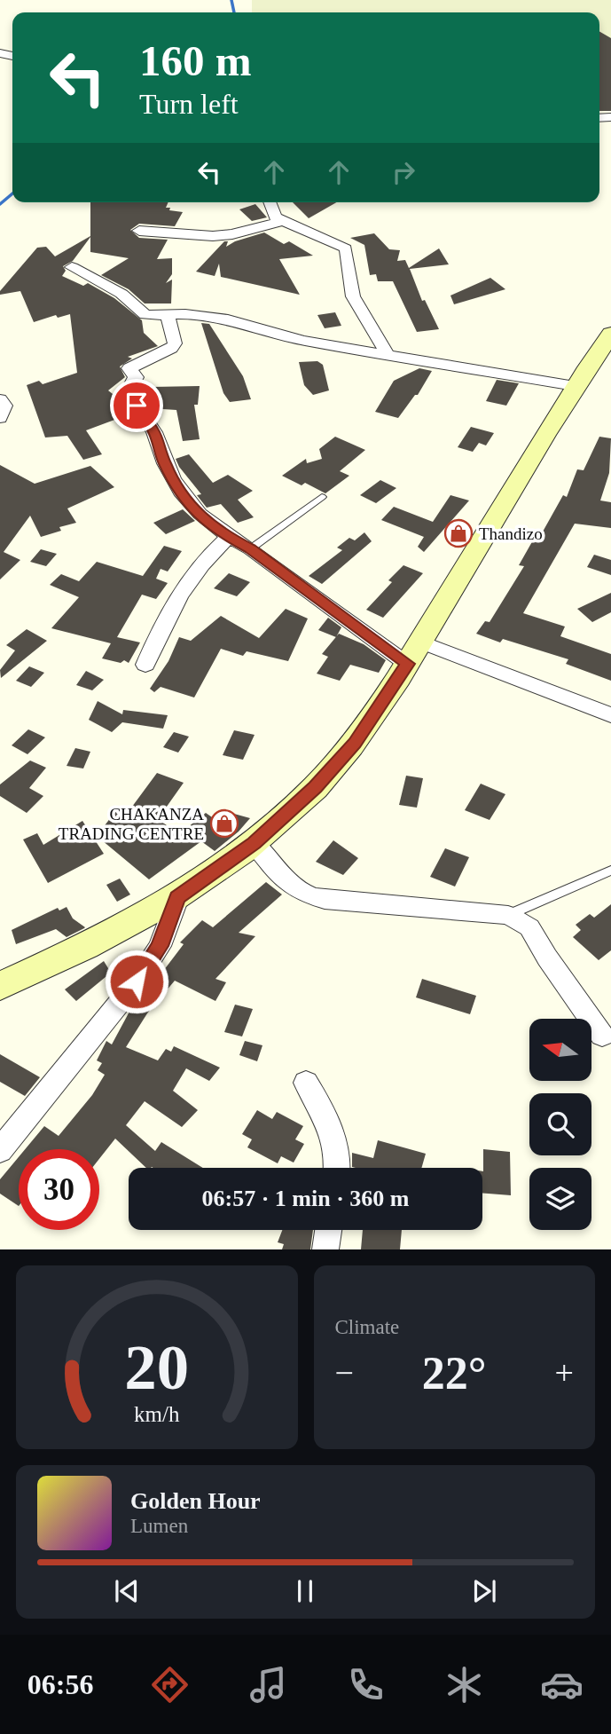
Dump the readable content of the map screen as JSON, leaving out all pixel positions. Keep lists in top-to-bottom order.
{
  "places": {
    "shop": ["Thandizo", "CHAKANZA TRADING CENTRE"]
  },
  "north": "left",
  "page": {
    "turn": ["160 m", "Turn left"],
    "limit": "30",
    "trip": "06:57 · 1 min · 360 m",
    "tile": "Climate",
    "heat": ["−", "22°", "+"],
    "song": ["Golden Hour", "Lumen"],
    "tabs": "06:56",
    "gauge": ["20", "km/h"]
  }
}
